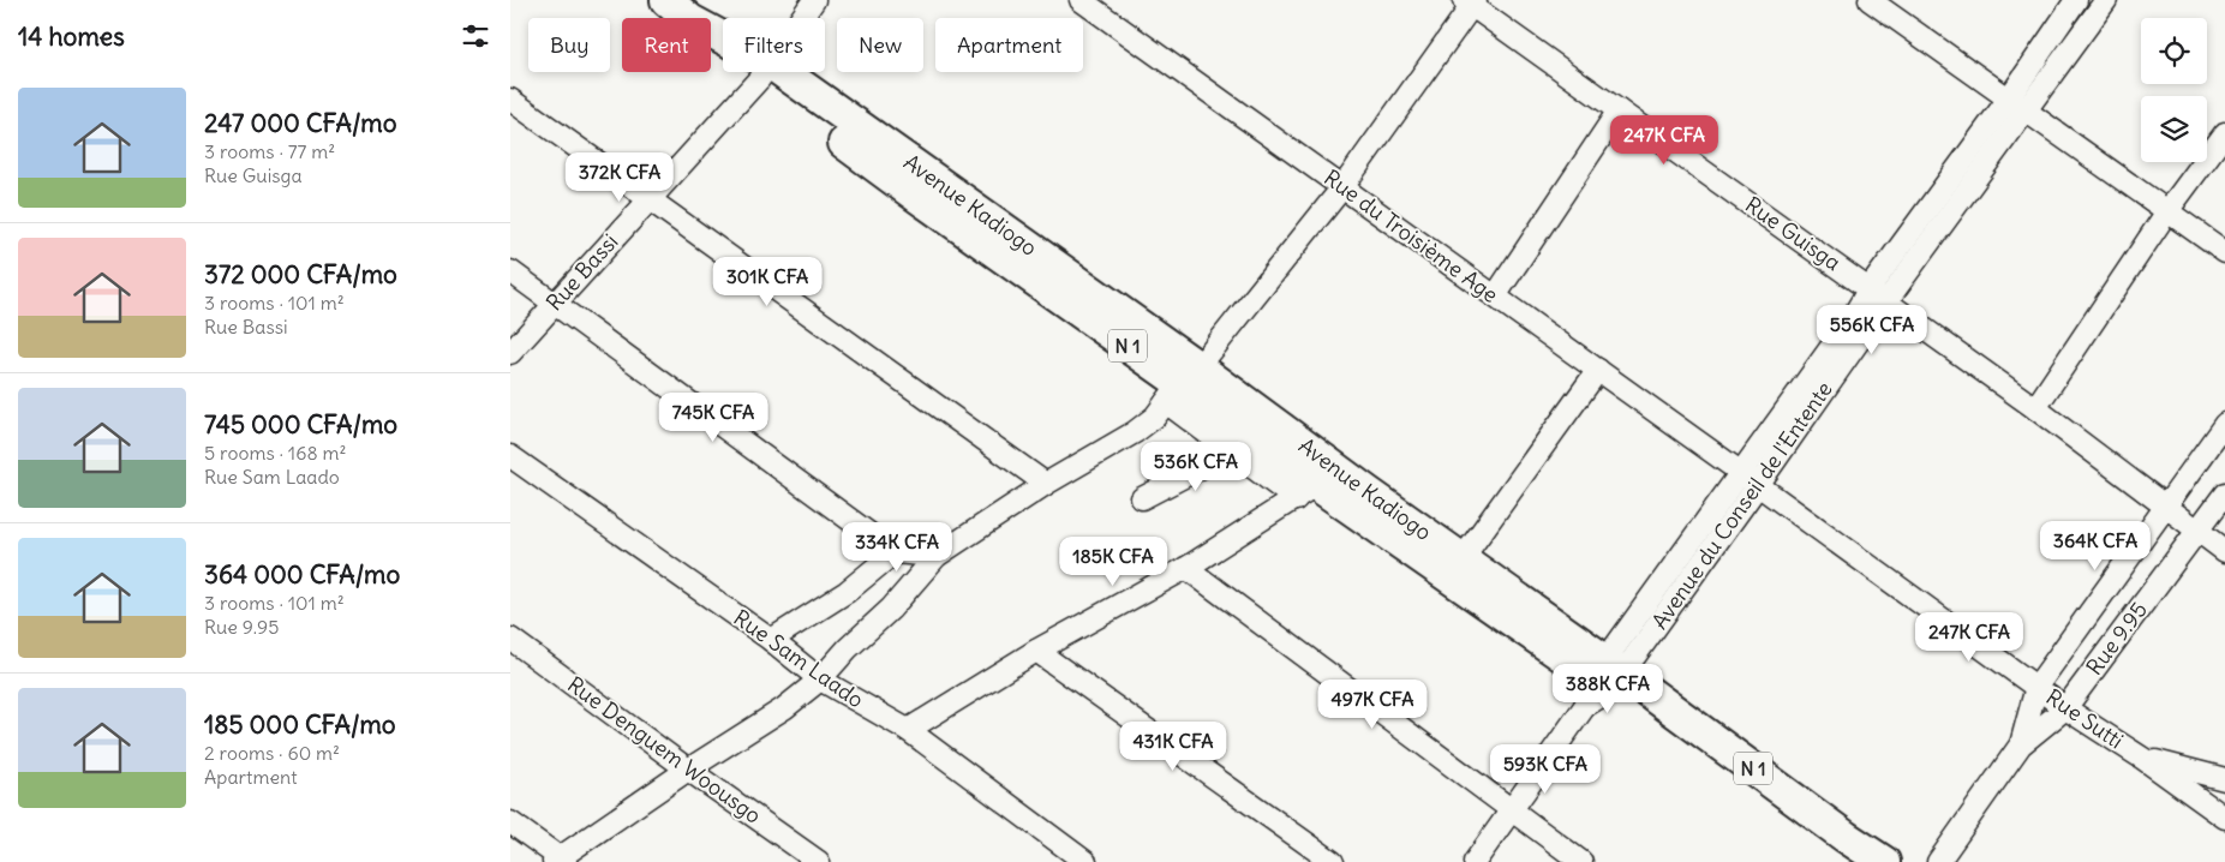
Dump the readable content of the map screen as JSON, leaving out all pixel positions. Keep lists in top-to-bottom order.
{
  "streets": {
    "highway": ["Avenue Kadiogo", "N 1"],
    "street": [
      "Rue Guisga",
      "Rue du Troisième Age",
      "Rue Bassi",
      "Avenue du Conseil de l'Entente",
      "Rue 9.95",
      "Rue Sam Laado",
      "Rue Sutti",
      "Rue Denguem Woousgo"
    ]
  },
  "crossings": [
    ["Avenue Kadiogo", "Avenue du Conseil de l'Entente"],
    ["Rue Guisga", "Avenue du Conseil de l'Entente"],
    ["Rue Guisga", "Rue 9.95"],
    ["Rue du Troisième Age", "Avenue du Conseil de l'Entente"],
    ["Rue du Troisième Age", "Rue Sutti"],
    ["Avenue du Conseil de l'Entente", "Rue Sutti"],
    ["Rue 9.95", "Rue Sutti"]
  ],
  "page": {
    "heading": "14 homes",
    "chip": [
      "Buy",
      "Rent",
      "Filters",
      "New",
      "Apartment"
    ],
    "list": [
      {
        "name": "247 000 CFA/mo",
        "note": "3 rooms · 77 m² · Rue Guisga"
      },
      {
        "name": "372 000 CFA/mo",
        "note": "3 rooms · 101 m² · Rue Bassi"
      },
      {
        "name": "745 000 CFA/mo",
        "note": "5 rooms · 168 m² · Rue Sam Laado"
      },
      {
        "name": "364 000 CFA/mo",
        "note": "3 rooms · 101 m² · Rue 9.95"
      },
      {
        "name": "185 000 CFA/mo",
        "note": "2 rooms · 60 m² · Apartment"
      }
    ],
    "price": [
      "247K CFA",
      "372K CFA",
      "301K CFA",
      "556K CFA",
      "745K CFA",
      "536K CFA",
      "364K CFA",
      "334K CFA",
      "185K CFA",
      "247K CFA",
      "388K CFA",
      "497K CFA",
      "431K CFA",
      "593K CFA"
    ]
  }
}
